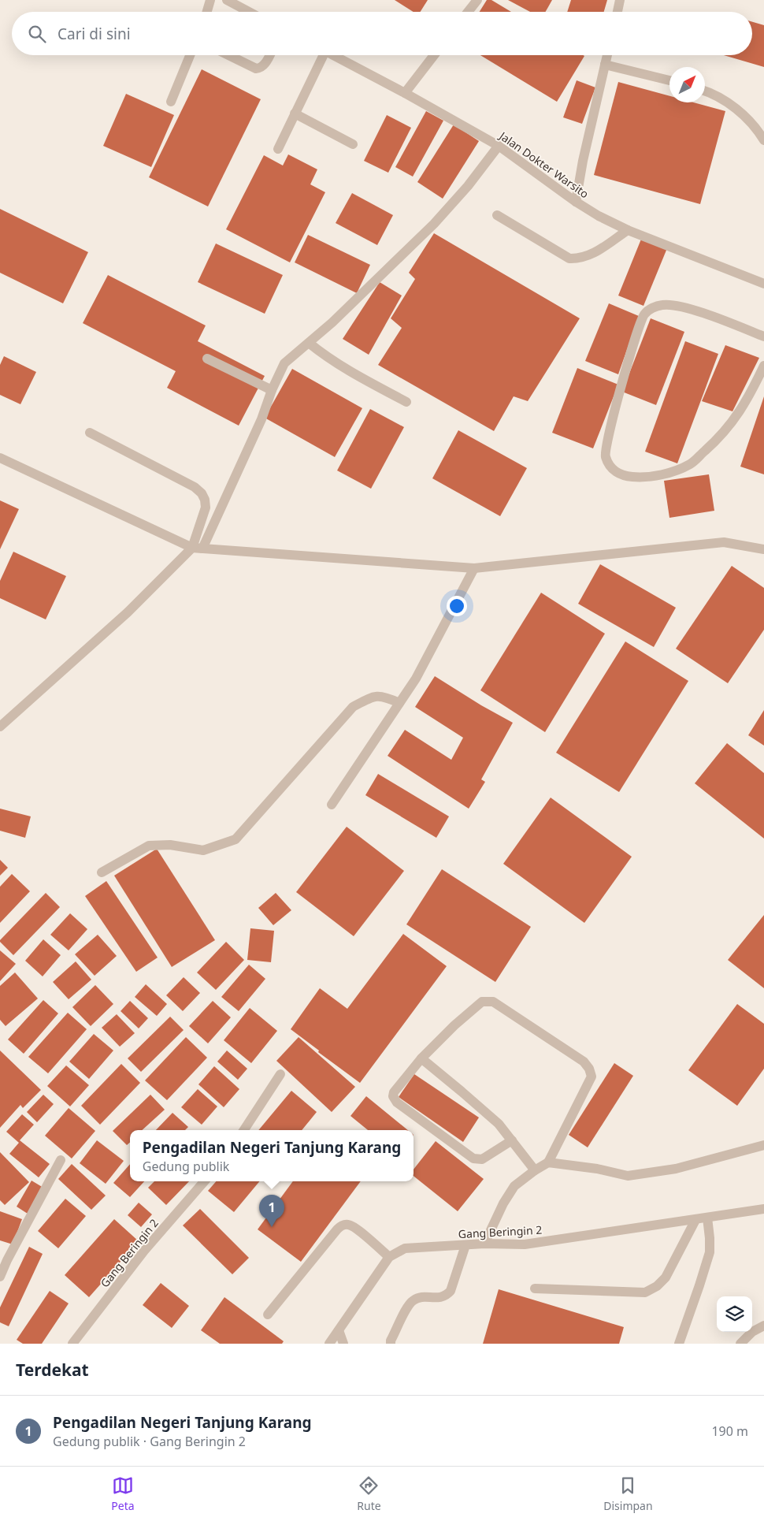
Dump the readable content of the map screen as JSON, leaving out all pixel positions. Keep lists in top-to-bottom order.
{
  "streets": {
    "street": ["Jalan Dokter Warsito", "Gang Beringin 2"]
  },
  "north": "top right",
  "page": {
    "search": "Cari di sini",
    "popup": ["Pengadilan Negeri Tanjung Karang", "Gedung publik"],
    "pins": "1",
    "heading": "Terdekat",
    "list": [
      {
        "mark": "1",
        "name": "Pengadilan Negeri Tanjung Karang",
        "note": "Gedung publik · Gang Beringin 2",
        "value": "190 m"
      }
    ],
    "nav": ["Peta", "Rute", "Disimpan"]
  }
}
